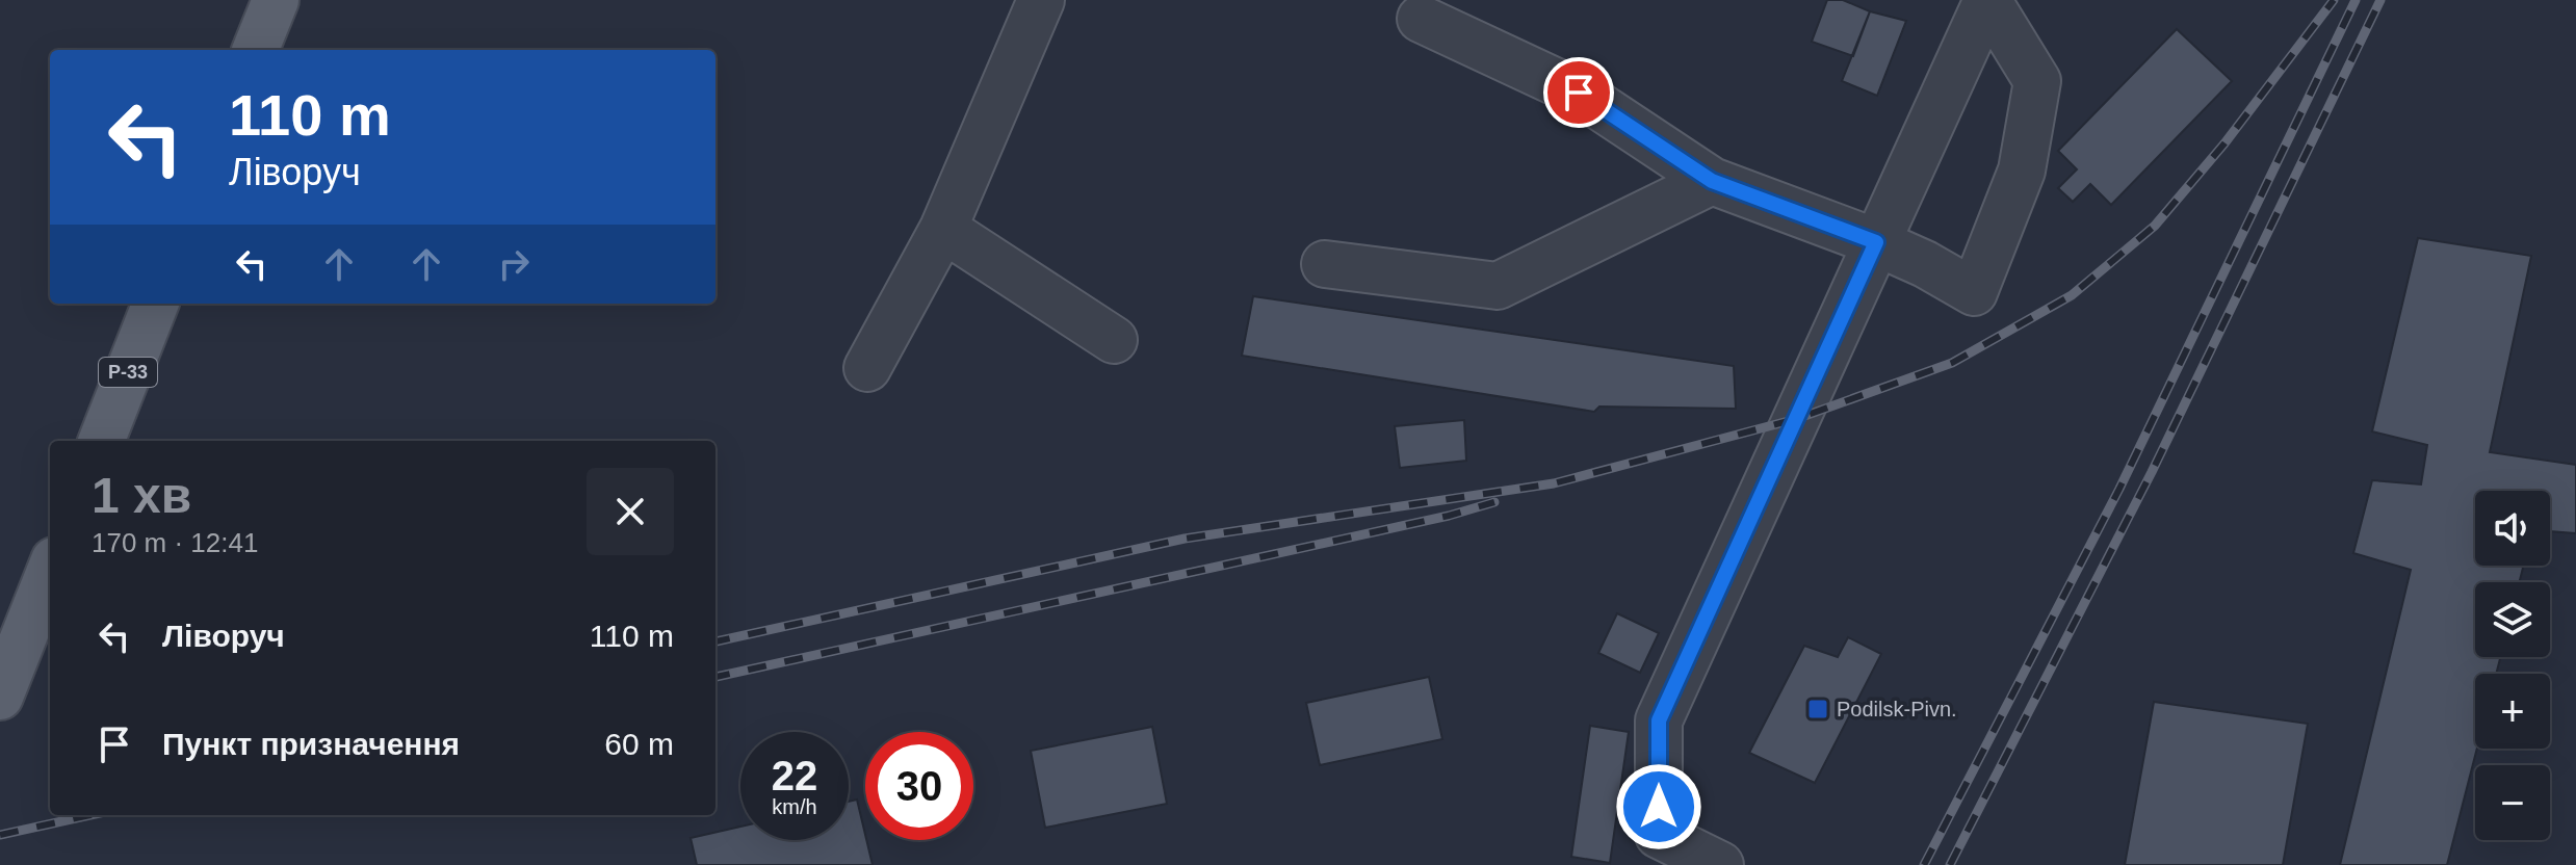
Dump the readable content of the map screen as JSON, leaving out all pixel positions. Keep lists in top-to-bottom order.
{
  "streets": {
    "main road": ["Р-33"]
  },
  "places": {
    "transit": ["Podilsk-Pivn."]
  },
  "page": {
    "turn": ["110 m", "Ліворуч"],
    "heading": ["1 хв", "170 m · 12:41"],
    "map_buttons": ["+", "−"],
    "list": [
      {
        "name": "Ліворуч",
        "value": "110 m"
      },
      {
        "name": "Пункт призначення",
        "value": "60 m"
      }
    ],
    "speed": "22 km/h",
    "limit": "30"
  }
}
